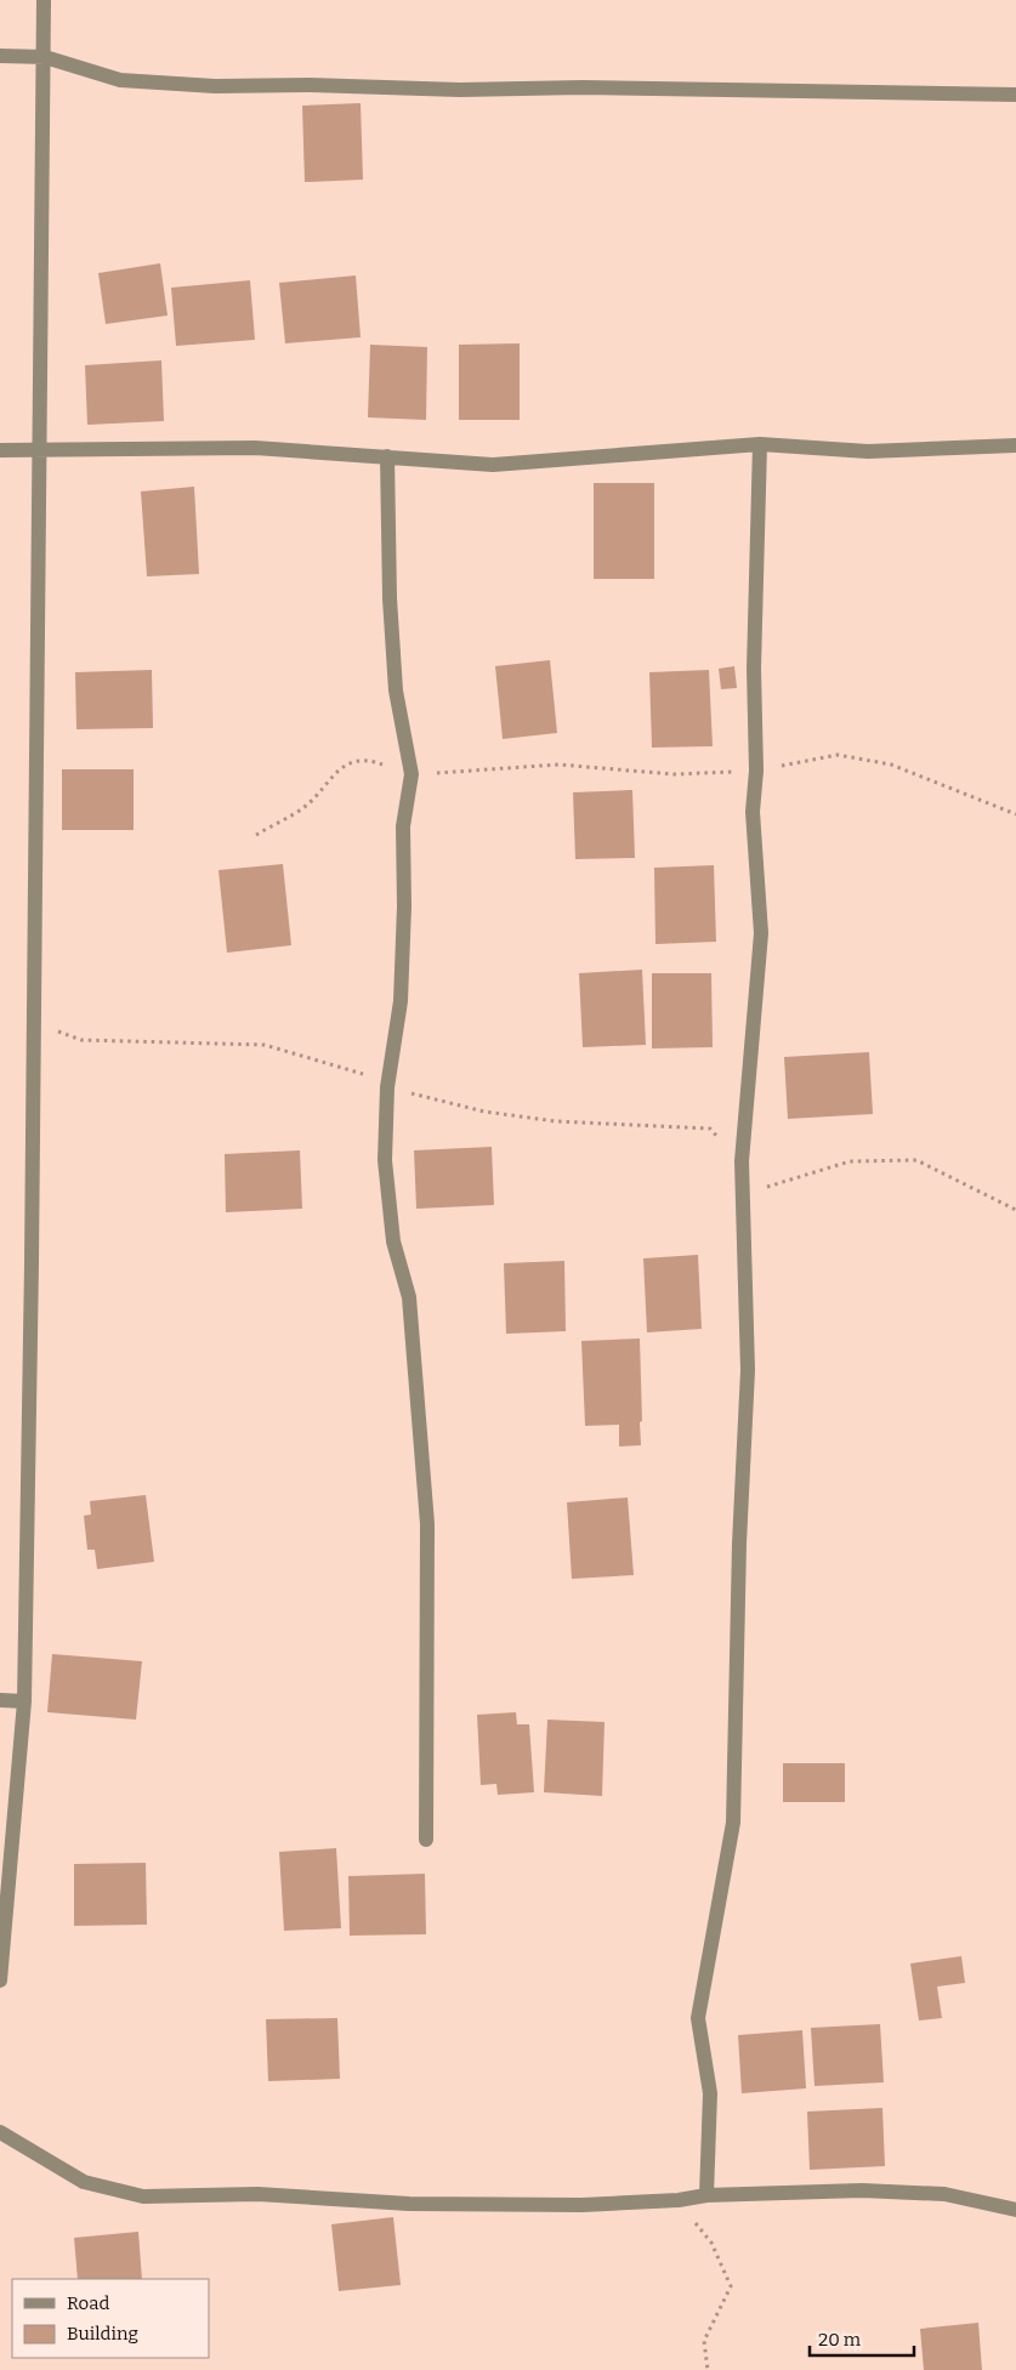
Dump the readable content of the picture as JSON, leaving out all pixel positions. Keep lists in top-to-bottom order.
{
  "legend": ["Road", "Building"],
  "scale_bar": "20 m"
}
